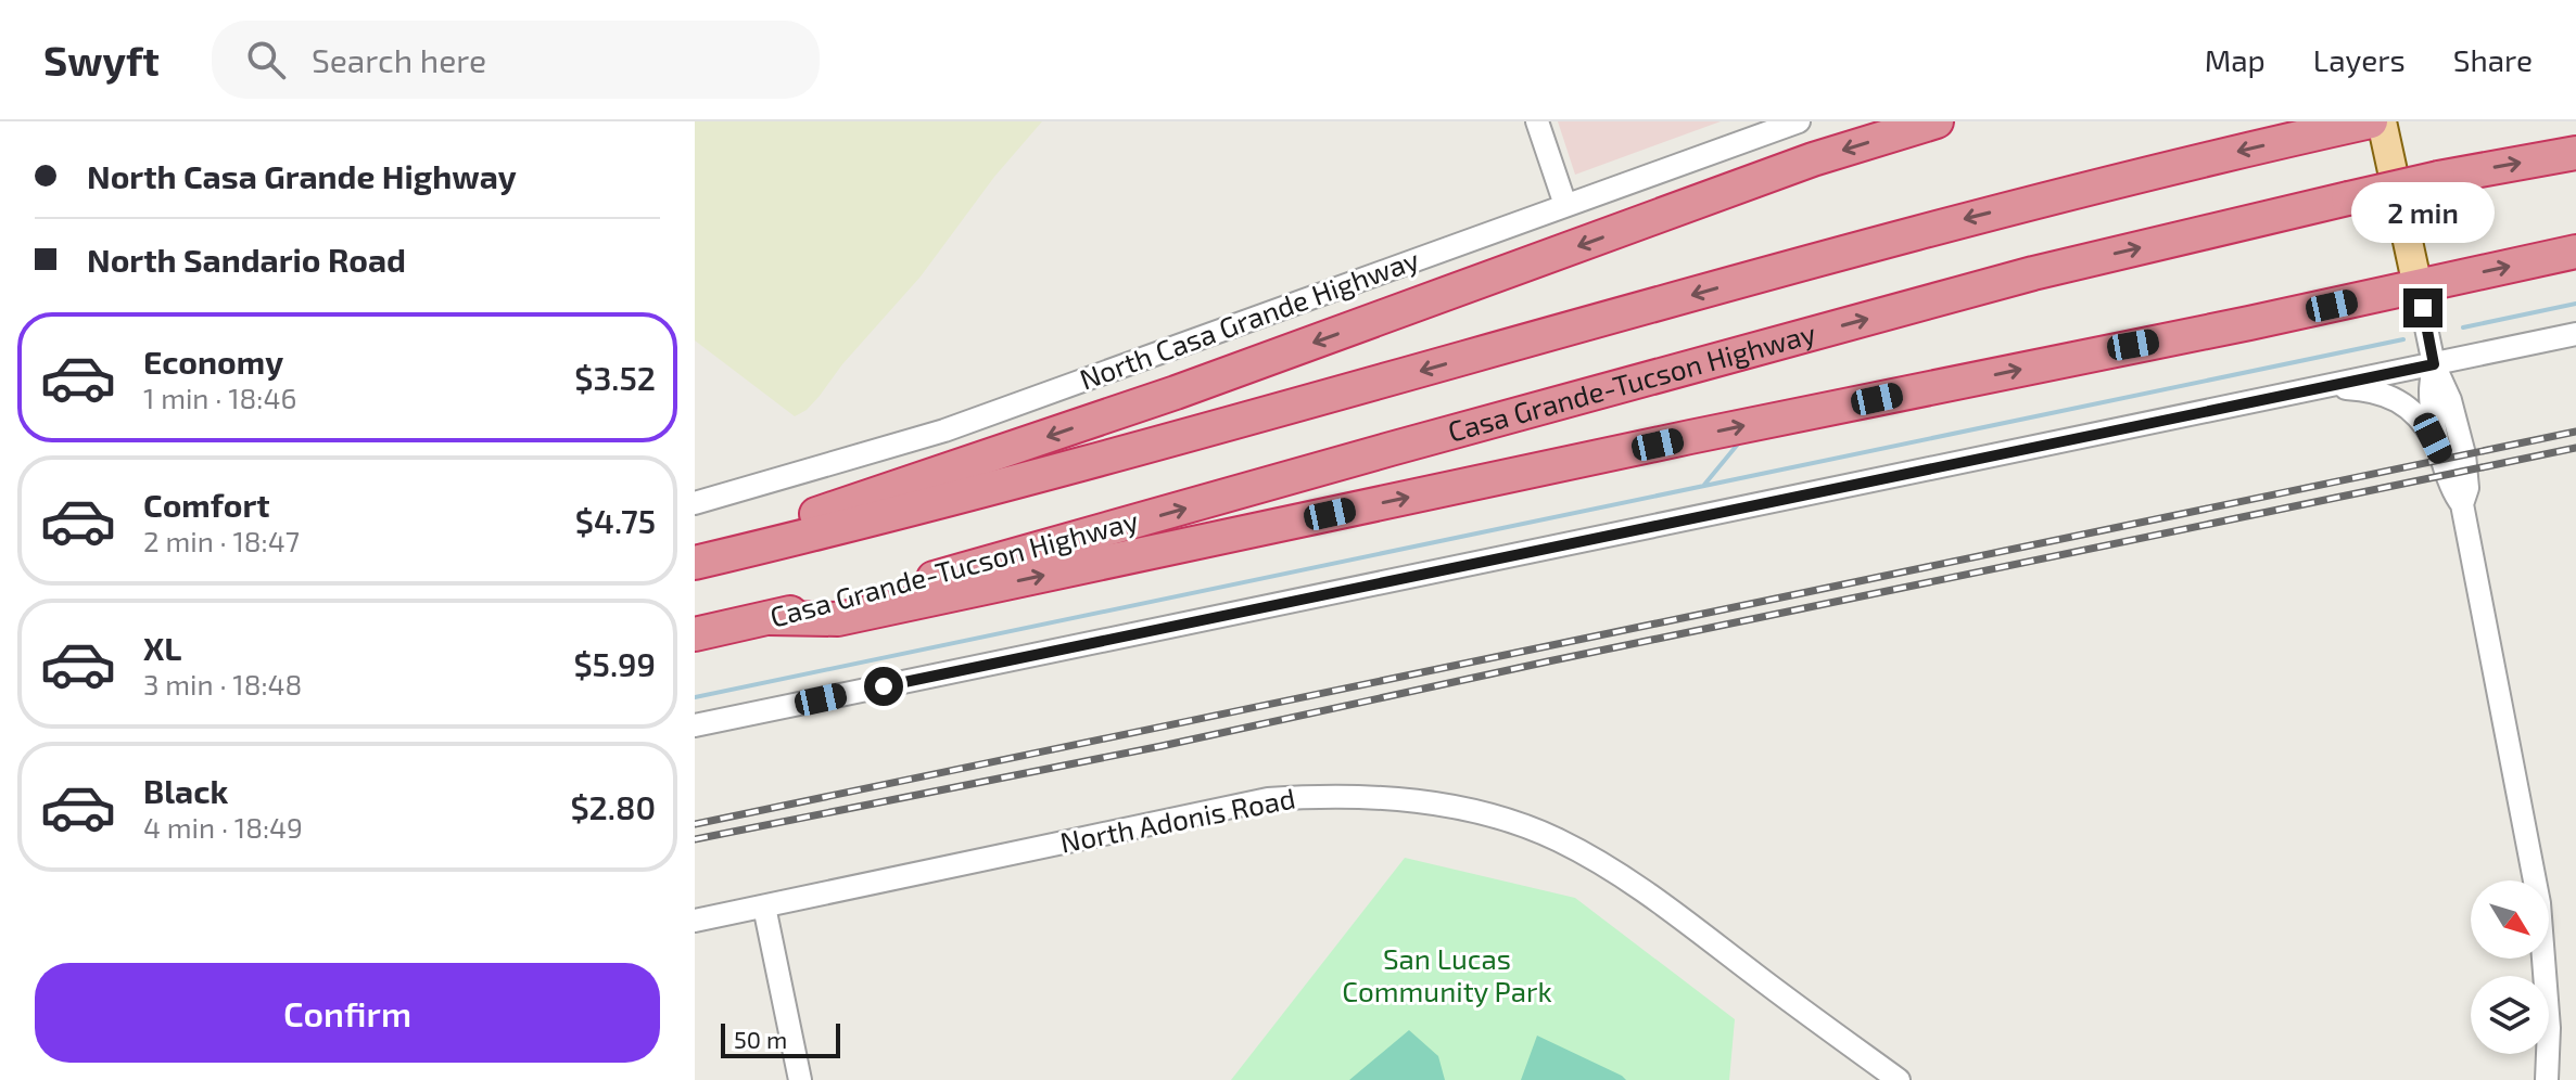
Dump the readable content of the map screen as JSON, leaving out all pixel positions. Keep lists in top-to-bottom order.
{
  "streets": {
    "highway": ["Casa Grande-Tucson Highway"],
    "street": ["North Casa Grande Highway", "North Adonis Road"]
  },
  "parks": ["San Lucas Community Park"],
  "scale_bar": "50 m",
  "north": "bottom right",
  "page": {
    "header": "Swyft",
    "search": "Search here",
    "nav": ["Map", "Layers", "Share"],
    "banner": ["North Casa Grande Highway", "North Sandario Road"],
    "bubble": "2 min",
    "list": [
      {
        "name": "Economy",
        "note": "1 min · 18:46",
        "value": "$3.52"
      },
      {
        "name": "Comfort",
        "note": "2 min · 18:47",
        "value": "$4.75"
      },
      {
        "name": "XL",
        "note": "3 min · 18:48",
        "value": "$5.99"
      },
      {
        "name": "Black",
        "note": "4 min · 18:49",
        "value": "$2.80"
      }
    ],
    "buttons": "Confirm",
    "scale": "50 m"
  }
}
